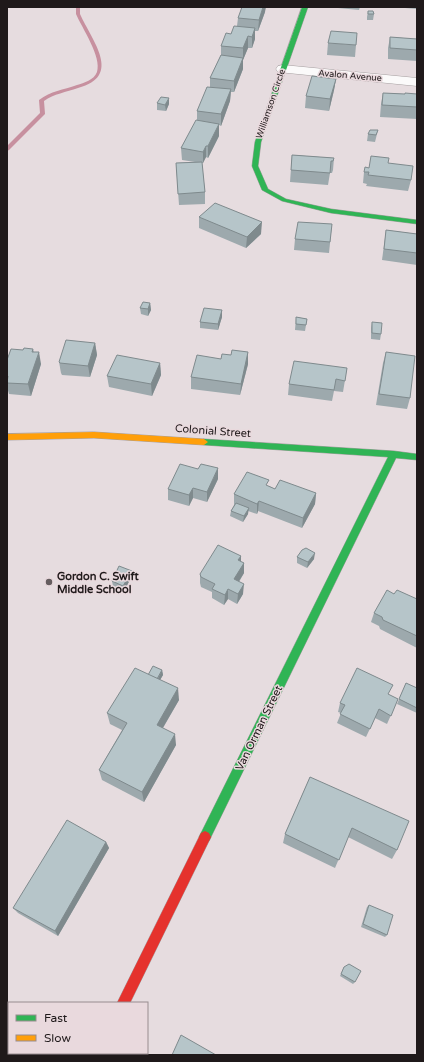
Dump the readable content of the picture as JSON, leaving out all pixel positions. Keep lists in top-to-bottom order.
{
  "streets": {
    "street": [
      "Avalon Avenue",
      "Williamson Circle",
      "Colonial Street",
      "Van Orman Street"
    ]
  },
  "crossings": [
    ["Avalon Avenue", "Williamson Circle"],
    ["Colonial Street", "Van Orman Street"]
  ],
  "places": ["Gordon C. Swift Middle School"],
  "legend": ["Fast", "Slow"]
}
